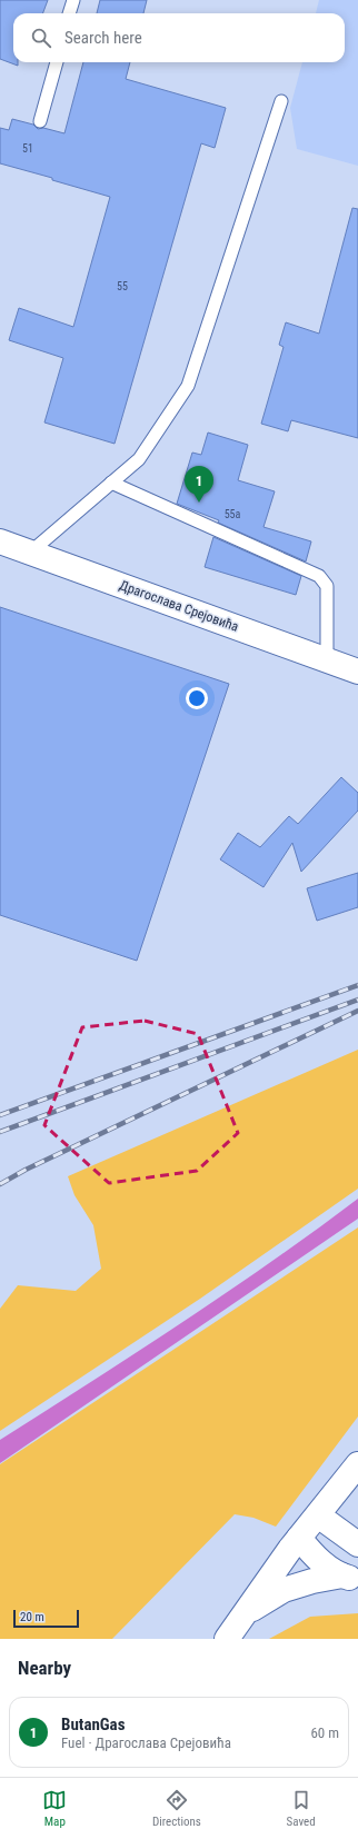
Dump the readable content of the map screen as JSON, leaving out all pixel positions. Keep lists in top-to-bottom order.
{
  "streets": {
    "street": ["Драгослава Срејовића"]
  },
  "house_numbers": ["51", "55", "55a"],
  "scale_bar": "20 m",
  "page": {
    "search": "Search here",
    "pins": "1",
    "scale": "20 m",
    "heading": "Nearby",
    "list": [
      {
        "mark": "1",
        "name": "ButanGas",
        "note": "Fuel · Драгослава Срејовића",
        "value": "60 m"
      }
    ],
    "nav": ["Map", "Directions", "Saved"]
  }
}
